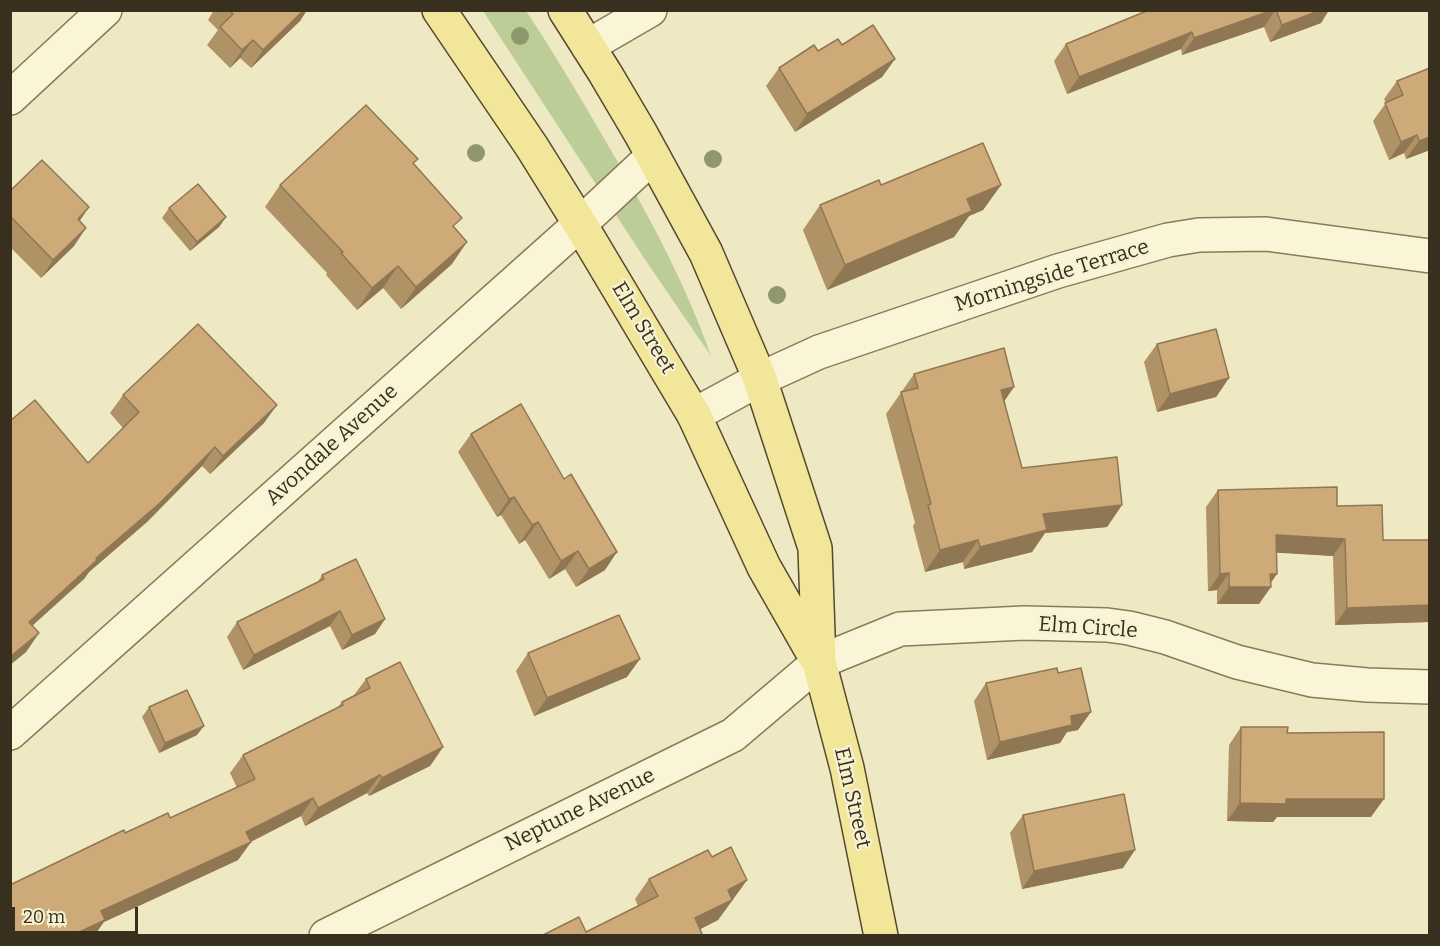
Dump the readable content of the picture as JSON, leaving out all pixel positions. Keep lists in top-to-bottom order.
{
  "streets": {
    "main road": ["Elm Street"],
    "street": [
      "Morningside Terrace",
      "Avondale Avenue",
      "Elm Circle",
      "Neptune Avenue"
    ]
  },
  "crossings": [
    ["Morningside Terrace", "Elm Street"],
    ["Elm Street", "Avondale Avenue"],
    ["Elm Street", "Elm Circle"],
    ["Elm Street", "Neptune Avenue"],
    ["Elm Circle", "Neptune Avenue"]
  ],
  "scale_bar": "20 m"
}
